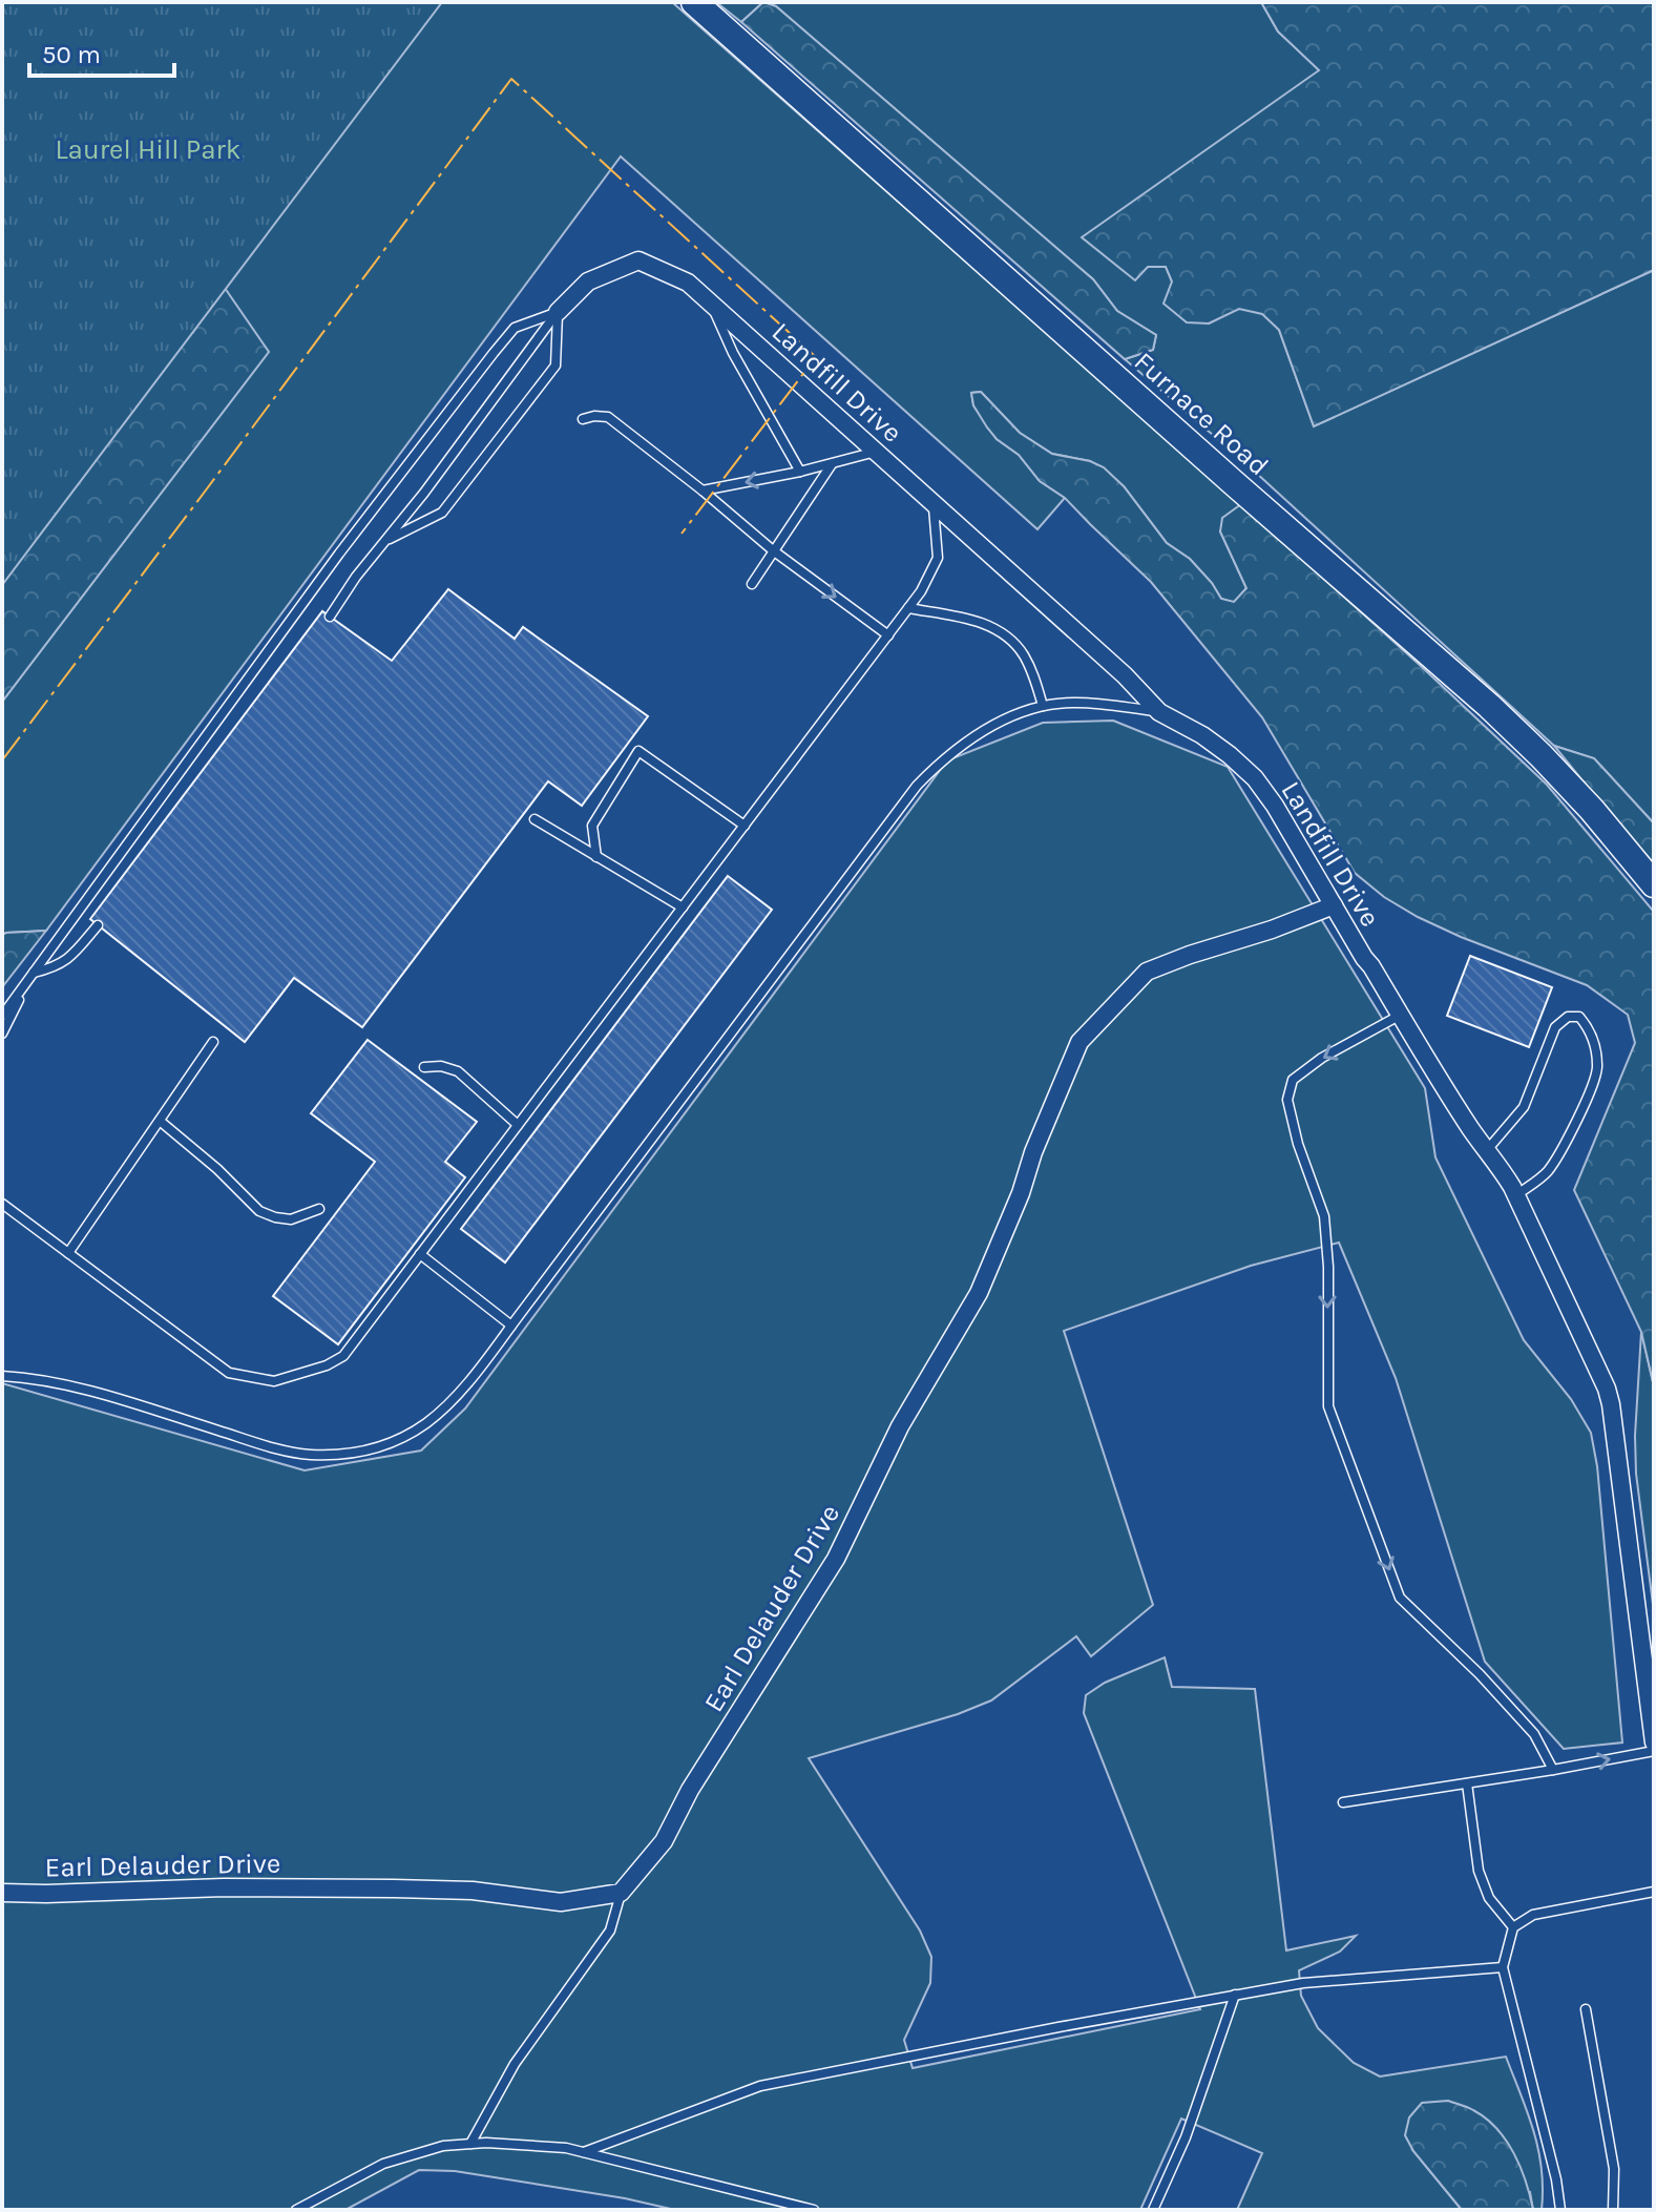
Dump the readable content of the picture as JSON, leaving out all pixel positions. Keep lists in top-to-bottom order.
{
  "streets": {
    "main road": ["Furnace Road"],
    "street": ["Landfill Drive", "Earl Delauder Drive"]
  },
  "crossings": [
    ["Landfill Drive", "Earl Delauder Drive"]
  ],
  "parks": ["Laurel Hill Park"],
  "scale_bar": "50 m"
}
